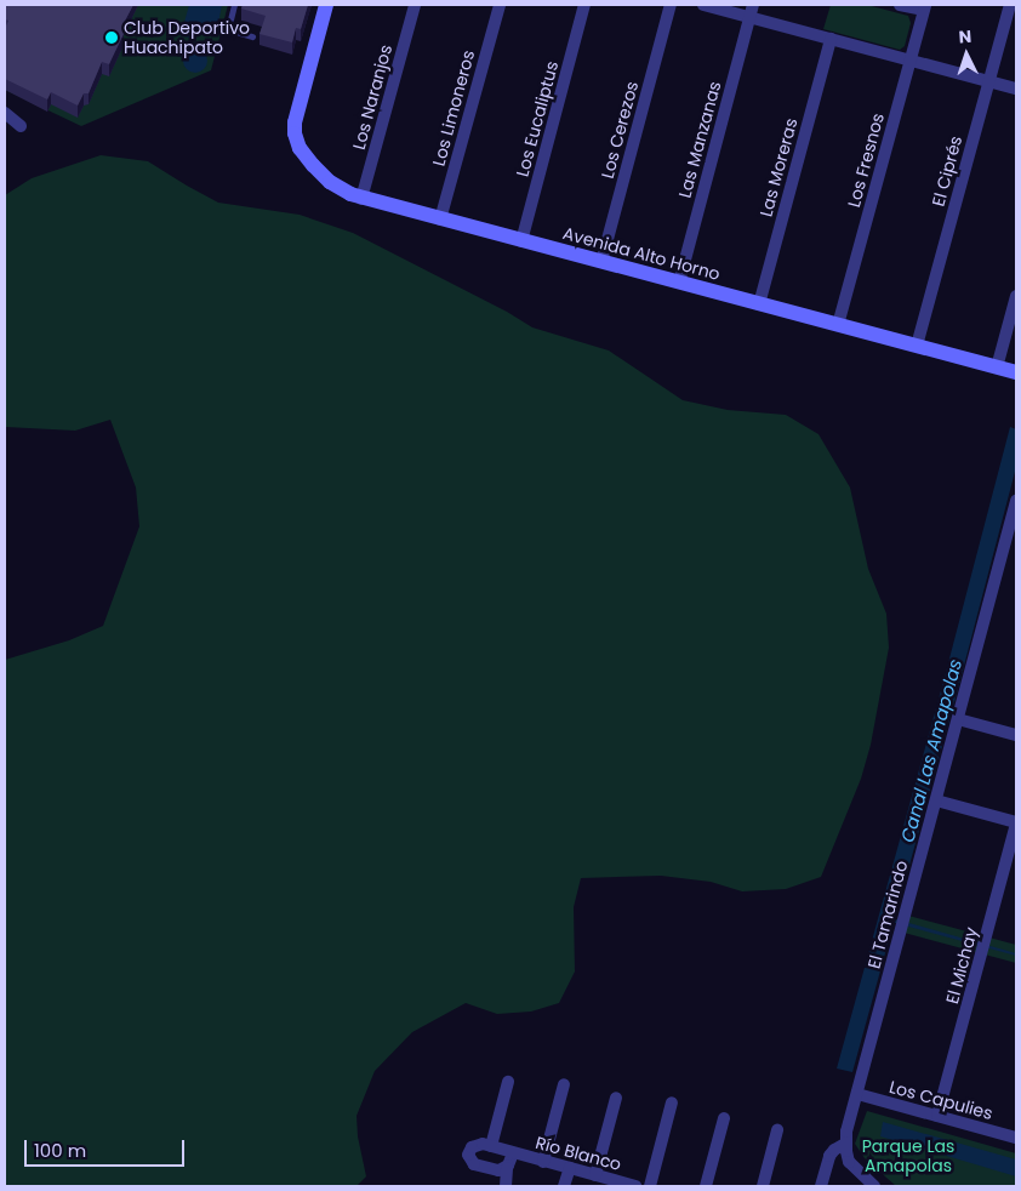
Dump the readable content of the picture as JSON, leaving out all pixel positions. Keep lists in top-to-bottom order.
{
  "streets": {
    "street": [
      "Los Naranjos",
      "Los Limoneros",
      "Los Eucaliptus",
      "Los Cerezos",
      "Las Manzanas",
      "Los Fresnos",
      "Las Moreras",
      "El Ciprés",
      "Avenida Alto Horno",
      "El Tamarindo",
      "El Michay",
      "Los Capulies",
      "Río Blanco"
    ]
  },
  "crossings": [
    ["Los Naranjos", "Avenida Alto Horno"],
    ["Los Limoneros", "Avenida Alto Horno"],
    ["Los Eucaliptus", "Avenida Alto Horno"],
    ["Los Cerezos", "Avenida Alto Horno"],
    ["Las Manzanas", "Avenida Alto Horno"],
    ["Los Fresnos", "Avenida Alto Horno"],
    ["Las Moreras", "Avenida Alto Horno"],
    ["El Ciprés", "Avenida Alto Horno"],
    ["El Tamarindo", "Los Capulies"],
    ["El Michay", "Los Capulies"]
  ],
  "water": ["Canal Las Amapolas"],
  "parks": ["Parque Las Amapolas"],
  "places": ["Club Deportivo Huachipato"],
  "scale_bar": "100 m",
  "north": "top"
}
